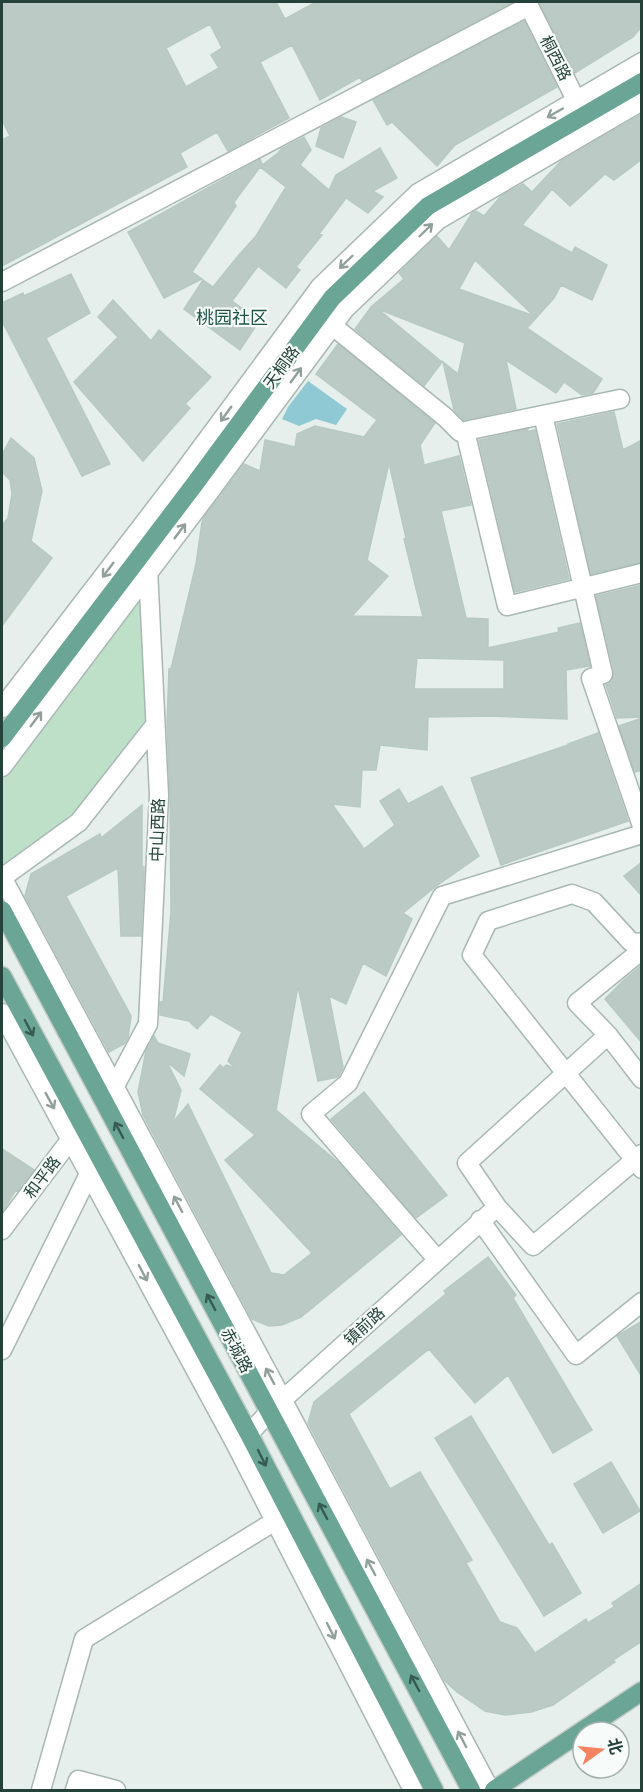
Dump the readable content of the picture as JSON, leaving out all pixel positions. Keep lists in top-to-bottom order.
{
  "streets": {
    "main road": ["天桐路", "赤城路"],
    "street": [
      "桐西路",
      "中山西路",
      "和平路",
      "镇前路"
    ]
  },
  "crossings": [
    ["桐西路", "天桐路"],
    ["天桐路", "中山西路"],
    ["中山西路", "赤城路"],
    ["和平路", "赤城路"],
    ["镇前路", "赤城路"]
  ],
  "districts": ["桃园社区"],
  "north": "right"
}
